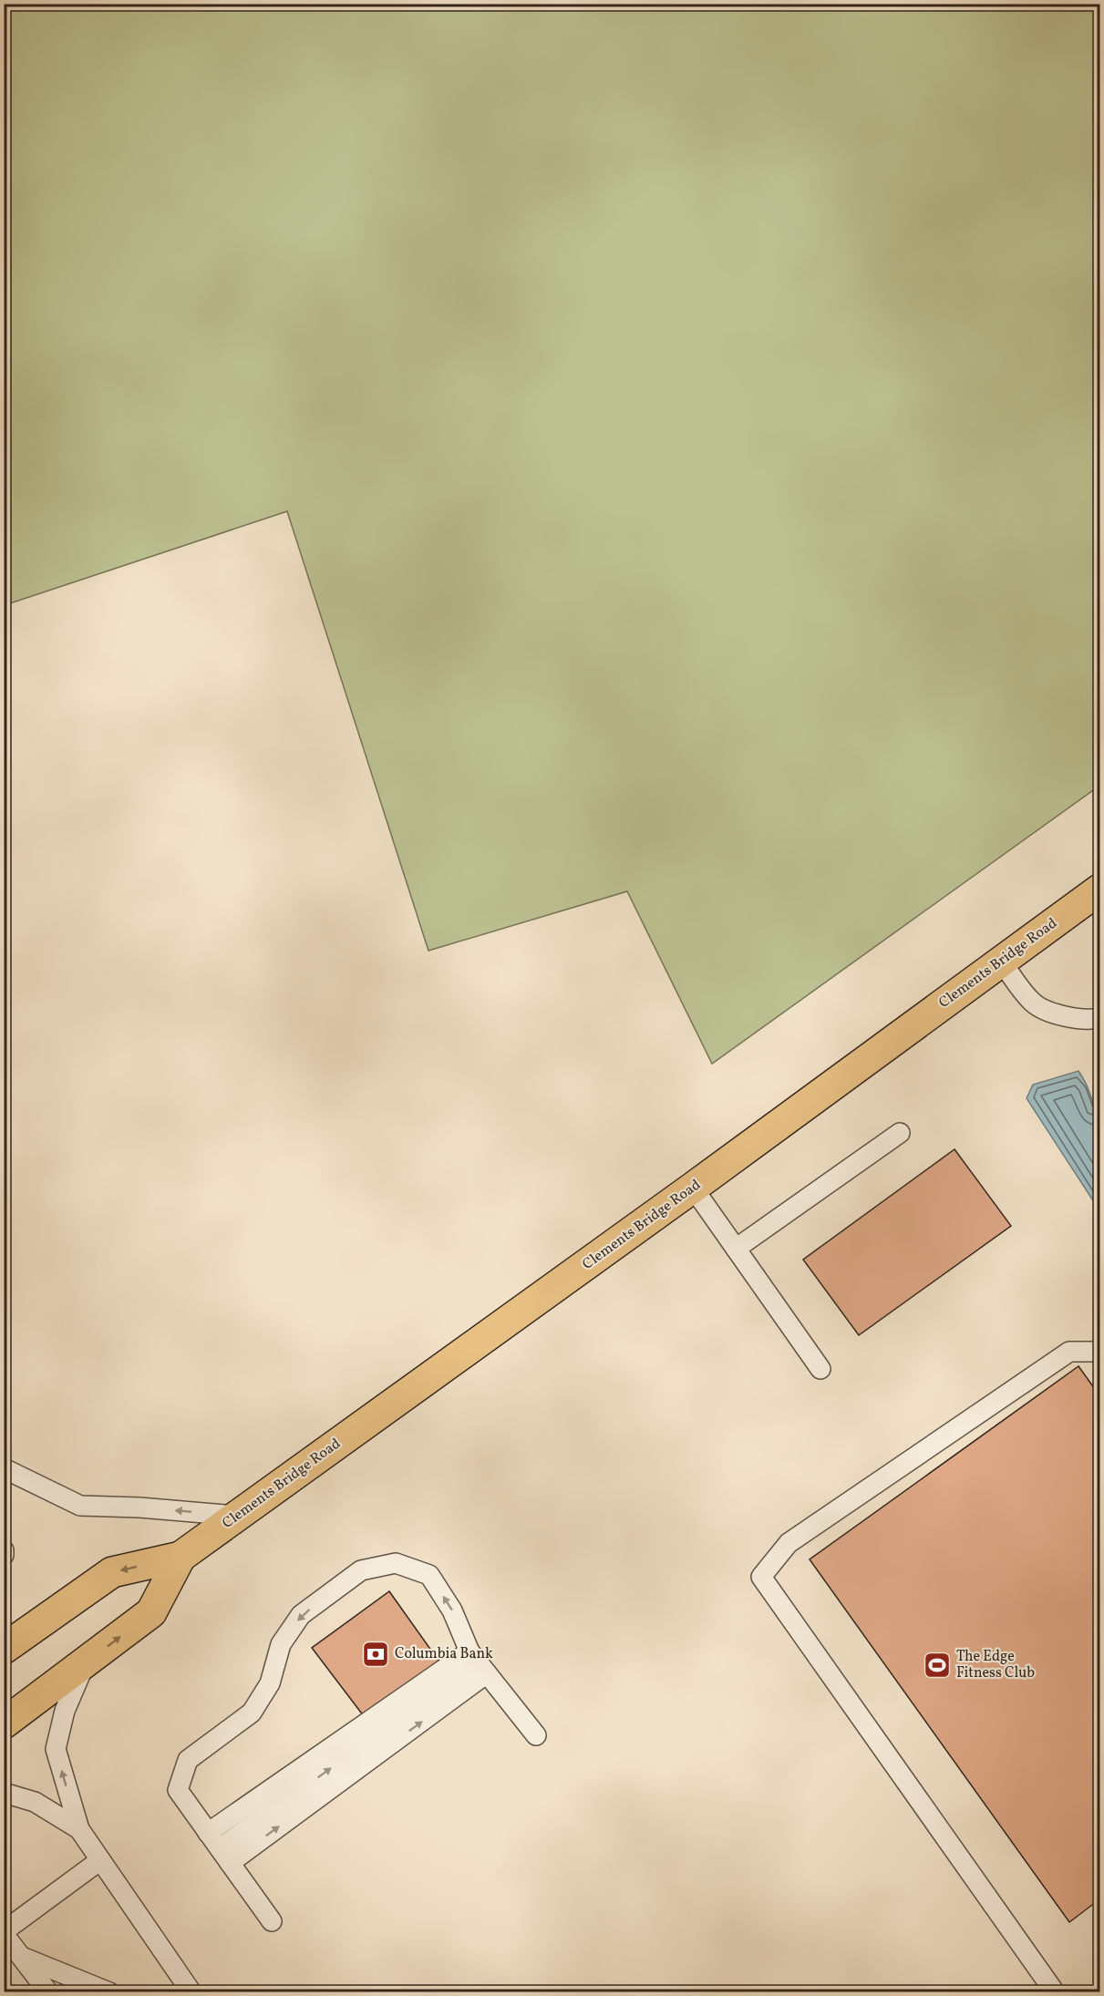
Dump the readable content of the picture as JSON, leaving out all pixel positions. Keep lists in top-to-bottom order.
{
  "streets": {
    "main road": ["Clements Bridge Road"]
  },
  "places": {
    "bank": ["Columbia Bank"],
    "sports": ["The Edge Fitness Club"]
  }
}
